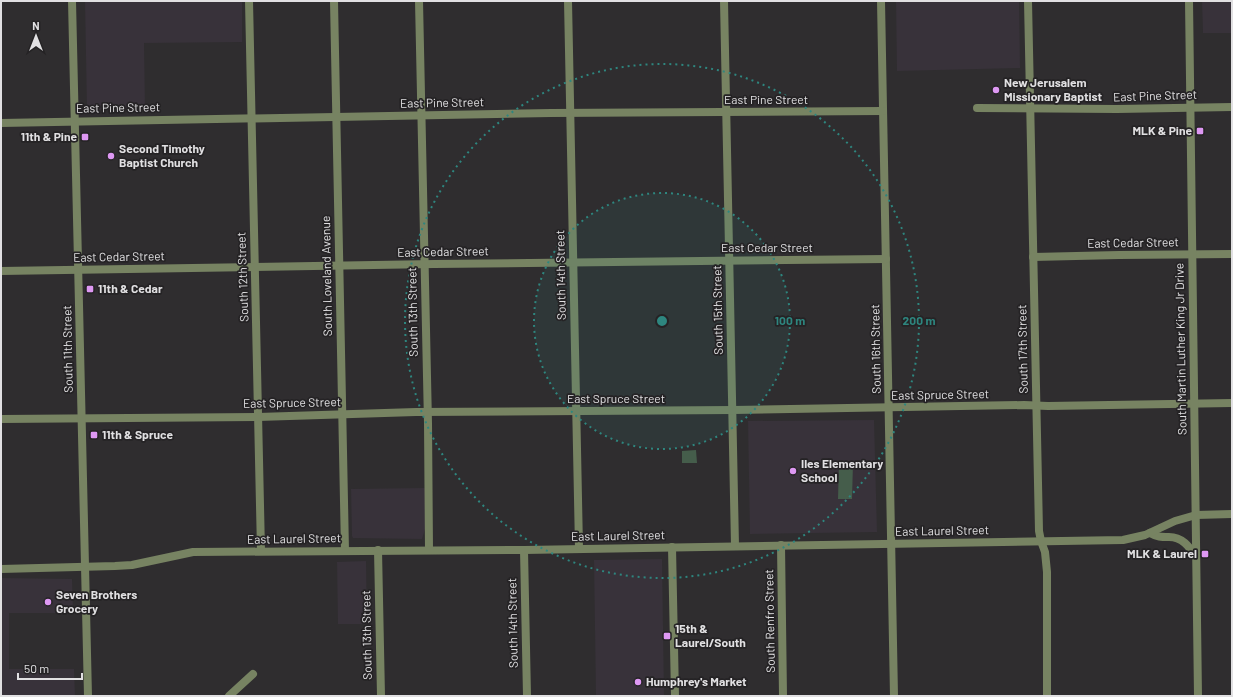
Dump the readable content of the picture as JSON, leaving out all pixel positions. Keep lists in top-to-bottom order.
{
  "streets": {
    "street": [
      "East Pine Street",
      "East Cedar Street",
      "South 14th Street",
      "South Loveland Avenue",
      "South 12th Street",
      "South 15th Street",
      "South 13th Street",
      "South 11th Street",
      "South 16th Street",
      "South 17th Street",
      "South Martin Luther King Jr Drive",
      "East Spruce Street",
      "East Laurel Street",
      "South Renfro Street"
    ]
  },
  "crossings": [
    ["East Pine Street", "South 14th Street"],
    ["East Pine Street", "South Loveland Avenue"],
    ["East Pine Street", "South 12th Street"],
    ["East Pine Street", "South 15th Street"],
    ["East Pine Street", "South 13th Street"],
    ["East Pine Street", "South 11th Street"],
    ["East Pine Street", "South 16th Street"],
    ["East Pine Street", "South 17th Street"],
    ["East Pine Street", "South Martin Luther King Jr Drive"],
    ["East Cedar Street", "South 14th Street"],
    ["East Cedar Street", "South Loveland Avenue"],
    ["East Cedar Street", "South 12th Street"],
    ["East Cedar Street", "South 15th Street"],
    ["East Cedar Street", "South 13th Street"],
    ["East Cedar Street", "South 11th Street"],
    ["East Cedar Street", "South 16th Street"],
    ["East Cedar Street", "South 17th Street"],
    ["East Cedar Street", "South Martin Luther King Jr Drive"],
    ["South 14th Street", "East Spruce Street"],
    ["South 14th Street", "East Laurel Street"],
    ["South Loveland Avenue", "East Spruce Street"],
    ["South Loveland Avenue", "East Laurel Street"],
    ["South 12th Street", "East Spruce Street"],
    ["South 12th Street", "East Laurel Street"],
    ["South 15th Street", "East Spruce Street"],
    ["South 15th Street", "East Laurel Street"],
    ["South 13th Street", "East Spruce Street"],
    ["South 13th Street", "East Laurel Street"],
    ["South 11th Street", "East Spruce Street"],
    ["South 11th Street", "East Laurel Street"],
    ["South 16th Street", "East Spruce Street"],
    ["South 16th Street", "East Laurel Street"],
    ["South 17th Street", "East Spruce Street"],
    ["South 17th Street", "East Laurel Street"],
    ["South Martin Luther King Jr Drive", "East Spruce Street"],
    ["South Martin Luther King Jr Drive", "East Laurel Street"],
    ["East Laurel Street", "South Renfro Street"]
  ],
  "places": {
    "other": [
      "New Jerusalem Missionary Baptist",
      "Second Timothy Baptist Church",
      "Iles Elementary School",
      "Seven Brothers Grocery",
      "Humphrey's Market"
    ],
    "transit": [
      "MLK & Pine",
      "11th & Pine",
      "11th & Cedar",
      "11th & Spruce",
      "MLK & Laurel",
      "15th & Laurel/South"
    ]
  },
  "scale_bar": "50 m",
  "north": "top",
  "rings": ["100 m", "200 m"]
}
